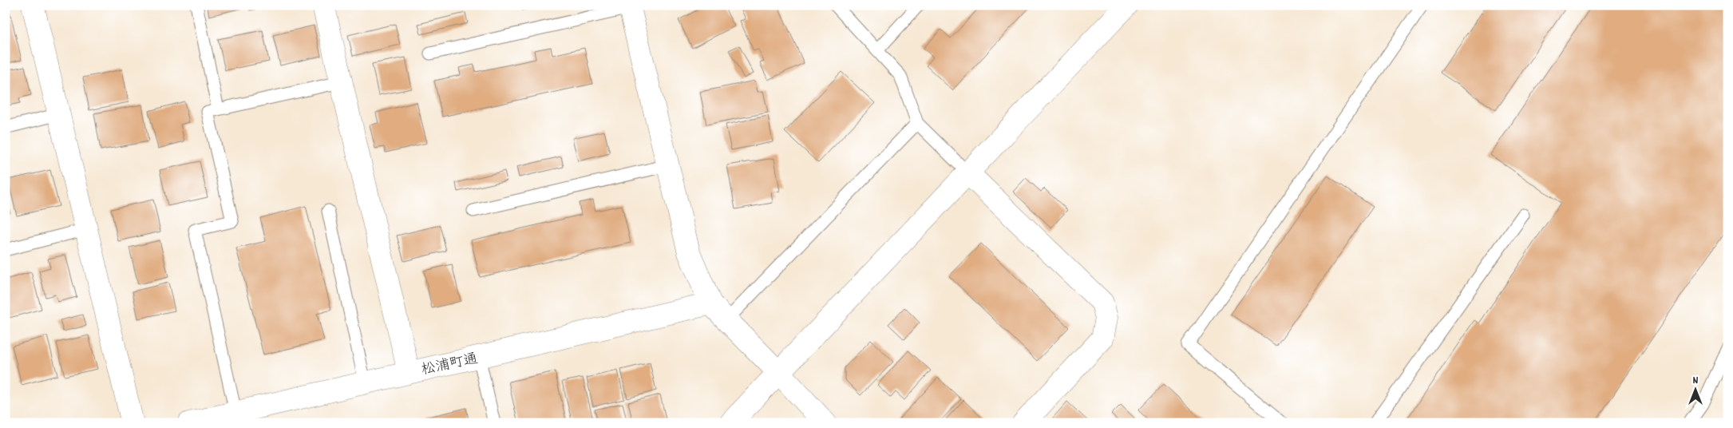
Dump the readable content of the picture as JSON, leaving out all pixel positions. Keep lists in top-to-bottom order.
{
  "streets": {
    "street": ["松浦町通"]
  },
  "north": "top"
}
